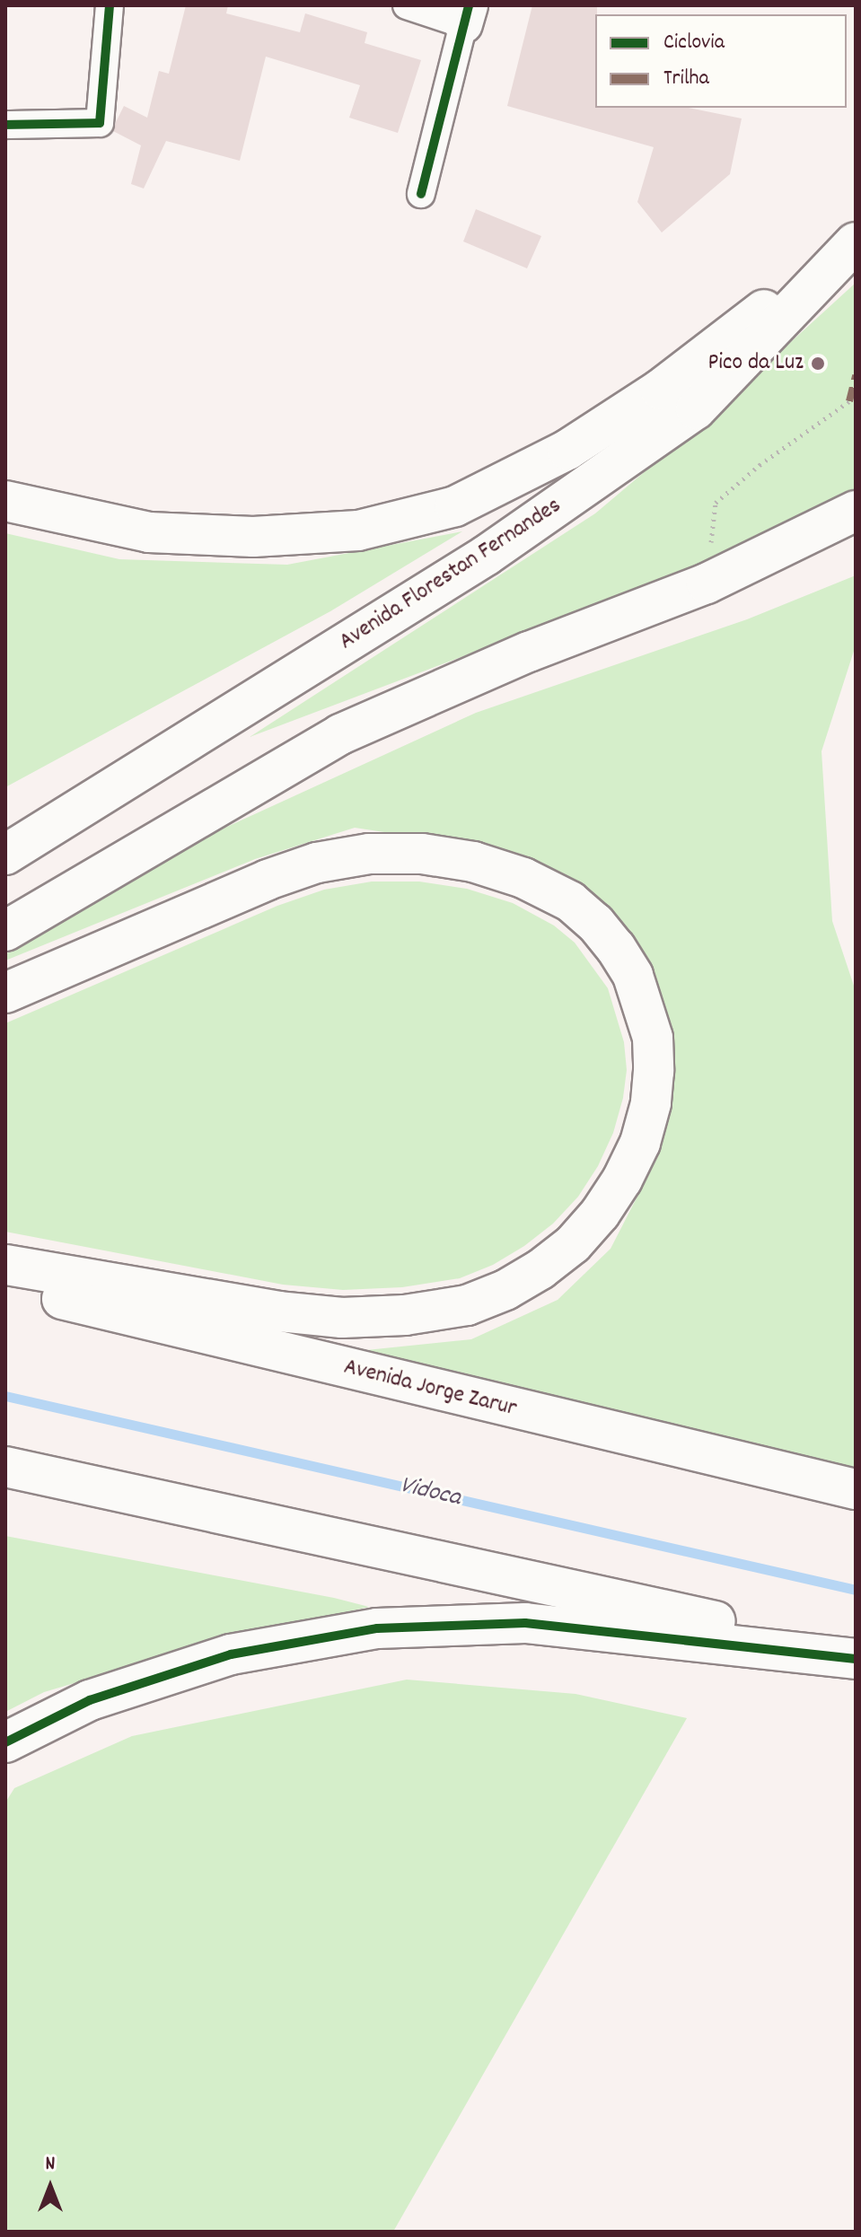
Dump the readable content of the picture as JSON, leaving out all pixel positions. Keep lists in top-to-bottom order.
{
  "streets": {
    "highway": ["Avenida Florestan Fernandes", "Avenida Jorge Zarur"]
  },
  "water": ["Vidoca"],
  "places": ["Pico da Luz"],
  "legend": ["Ciclovia", "Trilha"],
  "north": "top"
}
